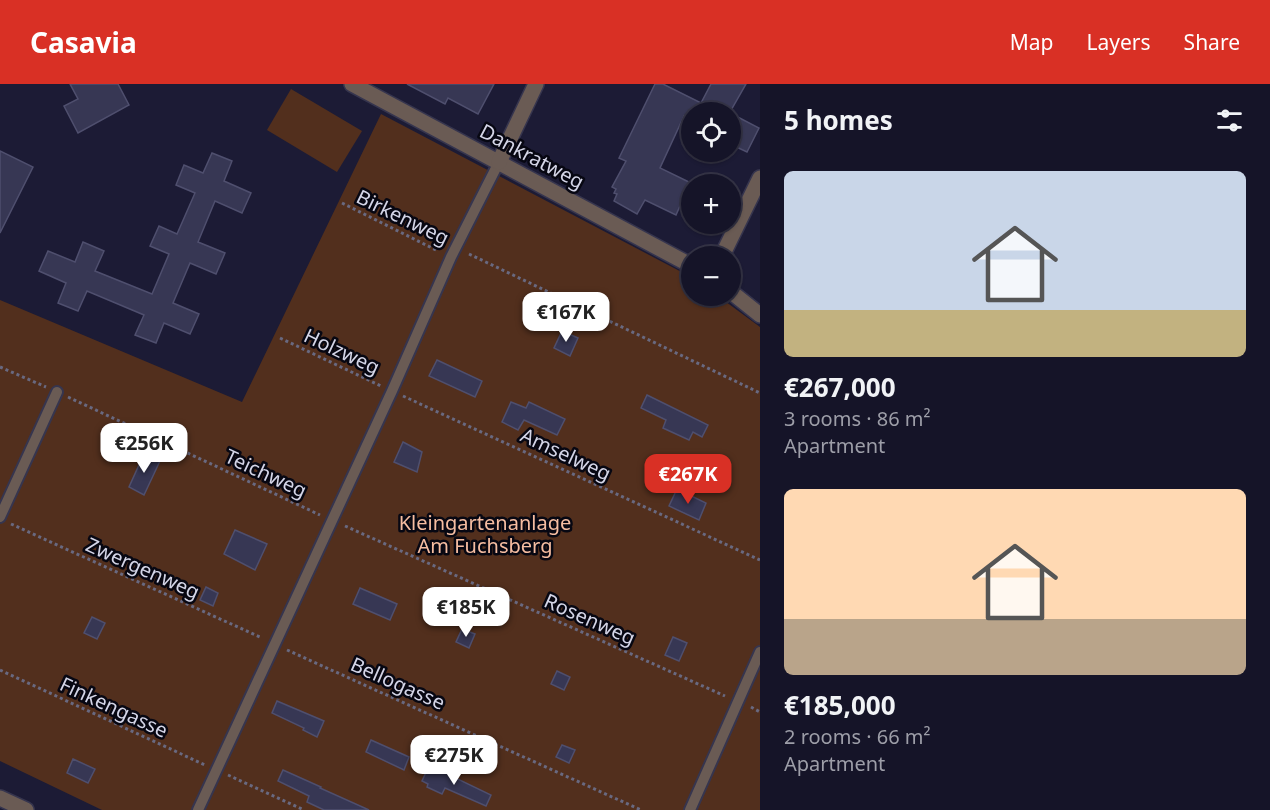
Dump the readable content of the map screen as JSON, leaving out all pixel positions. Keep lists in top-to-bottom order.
{
  "streets": {
    "street": ["Dankratweg"],
    "path": [
      "Birkenweg",
      "Holzweg",
      "Amselweg",
      "Teichweg",
      "Zwergenweg",
      "Rosenweg",
      "Bellogasse",
      "Finkengasse"
    ]
  },
  "crossings": [
    ["Holzweg", "Amselweg"],
    ["Teichweg", "Rosenweg"],
    ["Zwergenweg", "Bellogasse"]
  ],
  "parks": ["Kleingartenanlage Am Fuchsberg"],
  "page": {
    "header": "Casavia",
    "nav": ["Map", "Layers", "Share"],
    "heading": "5 homes",
    "map_buttons": ["+", "−"],
    "list": [
      {
        "name": "€267,000",
        "note": "3 rooms · 86 m² · Apartment"
      },
      {
        "name": "€185,000",
        "note": "2 rooms · 66 m² · Apartment"
      }
    ],
    "price": [
      "€167K",
      "€256K",
      "€267K",
      "€185K",
      "€275K"
    ]
  }
}
